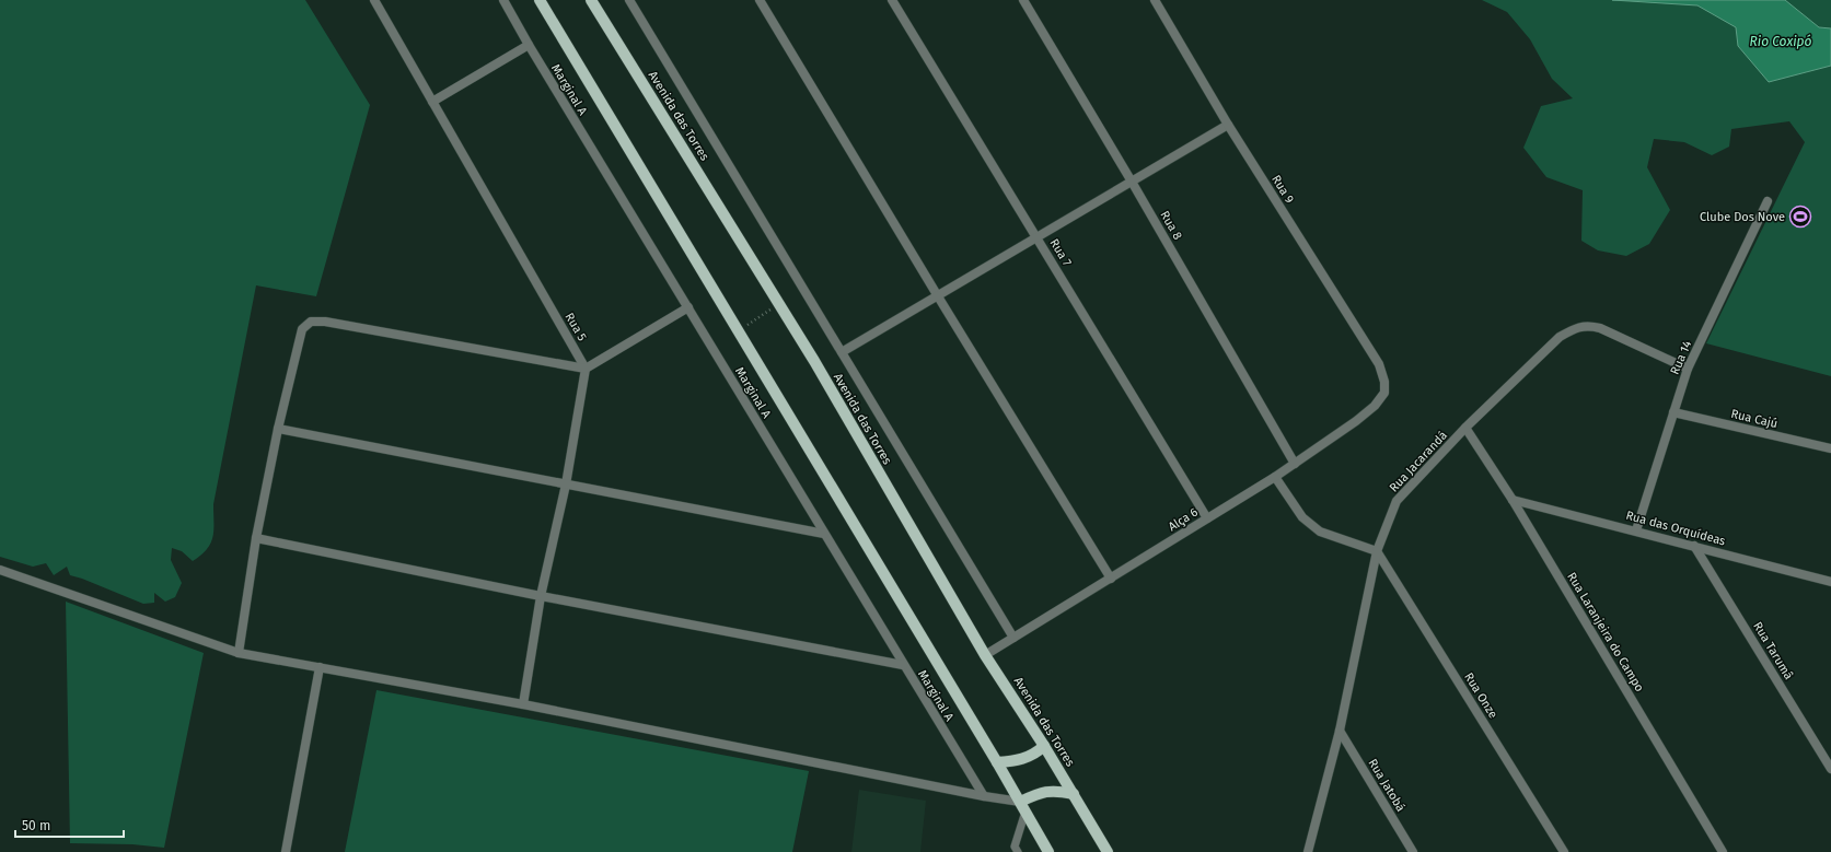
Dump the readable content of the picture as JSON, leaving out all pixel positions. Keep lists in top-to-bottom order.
{
  "streets": {
    "main road": ["Avenida das Torres"],
    "street": [
      "Marginal A",
      "Rua 9",
      "Rua 8",
      "Rua 7",
      "Rua 5",
      "Rua 14",
      "Rua Cajú",
      "Rua Jacarandá",
      "Alça 6",
      "Rua das Orquídeas",
      "Rua Laranjeira do Campo",
      "Rua Tarumâ",
      "Rua Onze",
      "Rua Jatobá"
    ]
  },
  "crossings": [
    ["Avenida das Torres", "Alça 6"],
    ["Rua 9", "Alça 6"],
    ["Rua 8", "Alça 6"],
    ["Rua 7", "Alça 6"],
    ["Rua 14", "Rua Cajú"],
    ["Rua 14", "Rua Jacarandá"],
    ["Rua 14", "Rua das Orquídeas"],
    ["Rua Jacarandá", "Rua Laranjeira do Campo"],
    ["Rua Jacarandá", "Rua Onze"],
    ["Rua Jacarandá", "Rua Jatobá"],
    ["Rua das Orquídeas", "Rua Laranjeira do Campo"],
    ["Rua das Orquídeas", "Rua Tarumâ"]
  ],
  "water": ["Rio Coxipó"],
  "places": {
    "sports": ["Clube Dos Nove"]
  },
  "scale_bar": "50 m"
}
